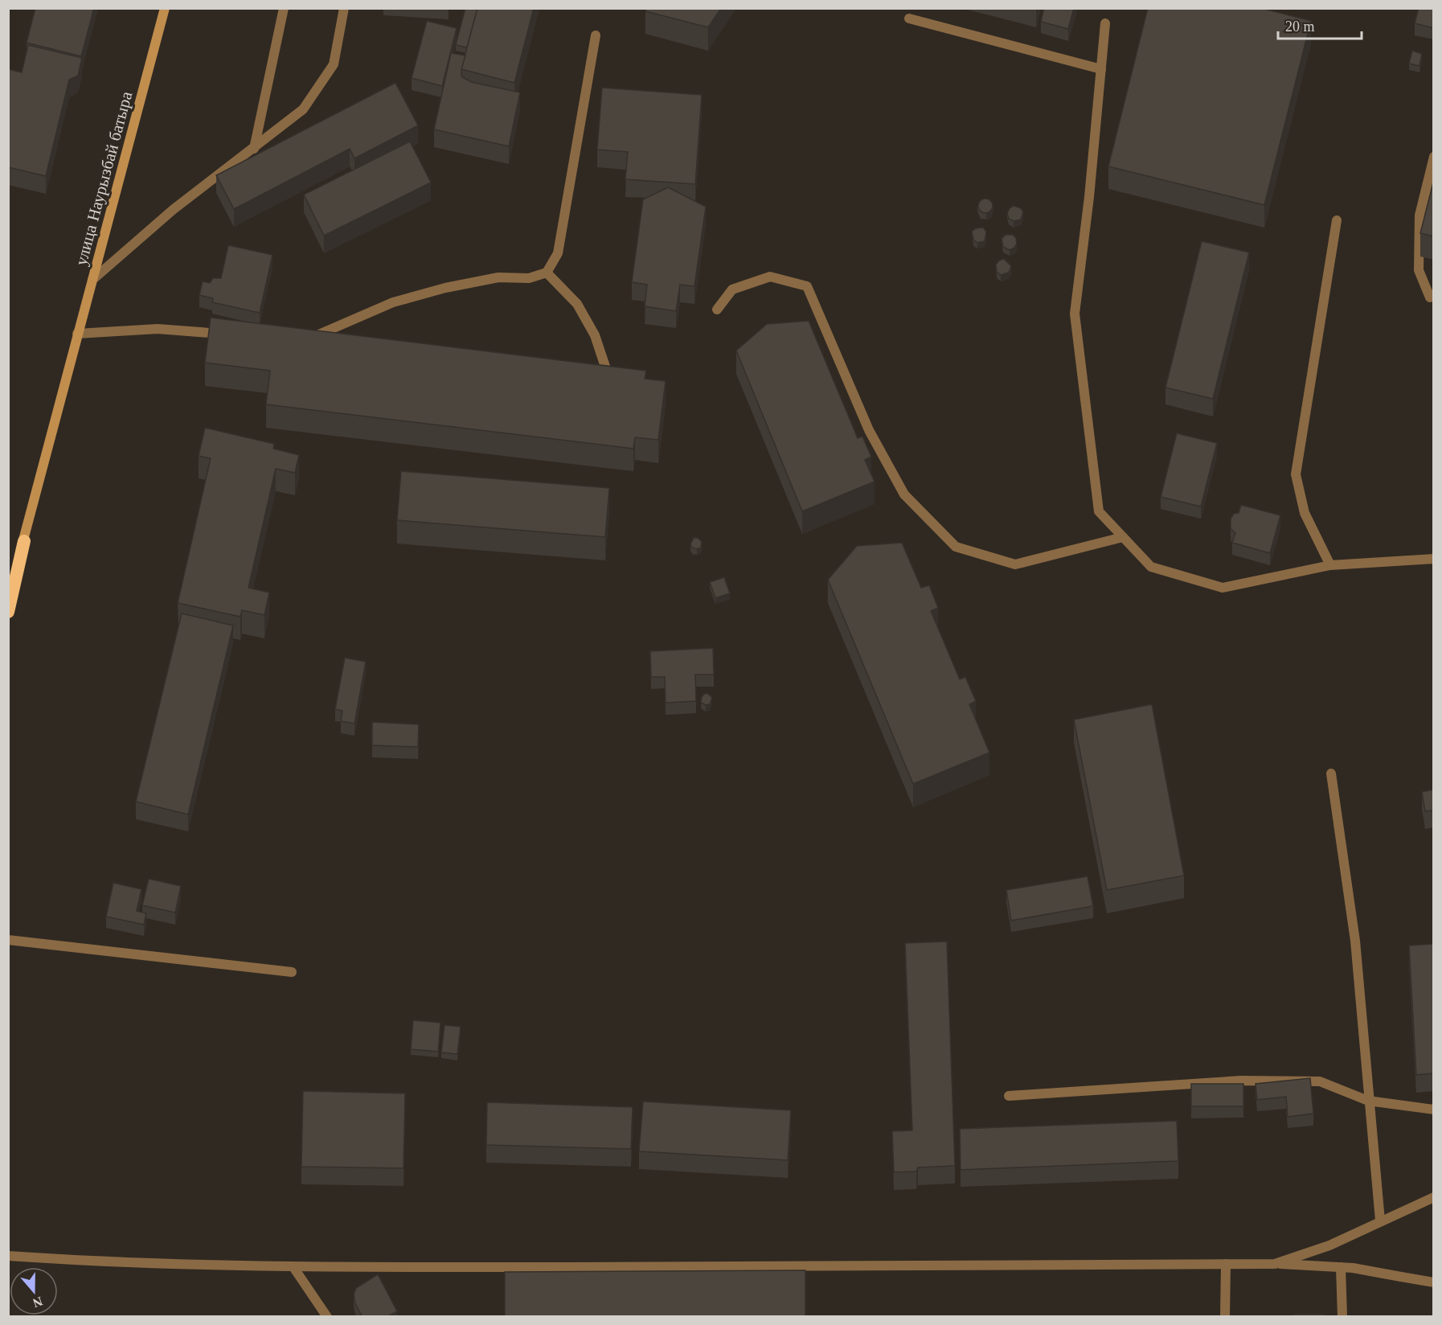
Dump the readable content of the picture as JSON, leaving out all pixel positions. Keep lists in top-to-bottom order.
{
  "streets": {
    "main road": ["улица Наурызбай батыра"]
  },
  "scale_bar": "20 m",
  "north": "bottom"
}
